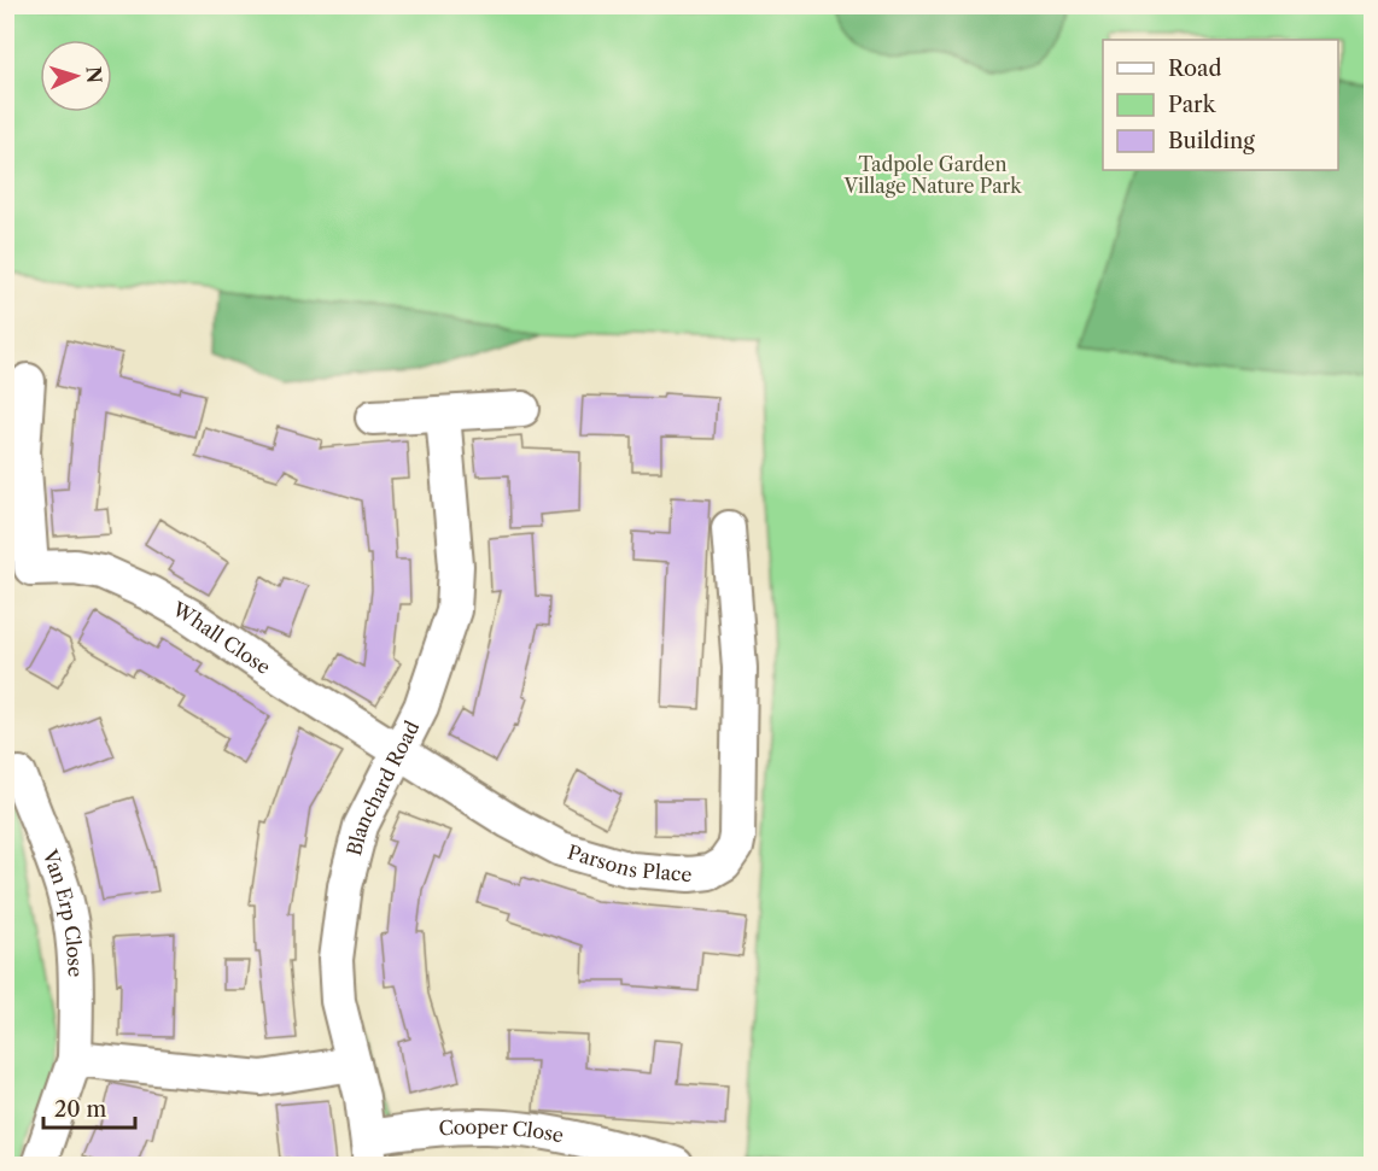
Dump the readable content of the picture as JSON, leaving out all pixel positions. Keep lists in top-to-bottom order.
{
  "streets": {
    "street": [
      "Whall Close",
      "Blanchard Road",
      "Parsons Place",
      "Van Erp Close",
      "Cooper Close"
    ]
  },
  "crossings": [
    ["Whall Close", "Blanchard Road"],
    ["Whall Close", "Parsons Place"],
    ["Blanchard Road", "Parsons Place"],
    ["Blanchard Road", "Cooper Close"]
  ],
  "parks": ["Tadpole Garden Village Nature Park"],
  "legend": ["Road", "Park", "Building"],
  "scale_bar": "20 m",
  "north": "right"
}
